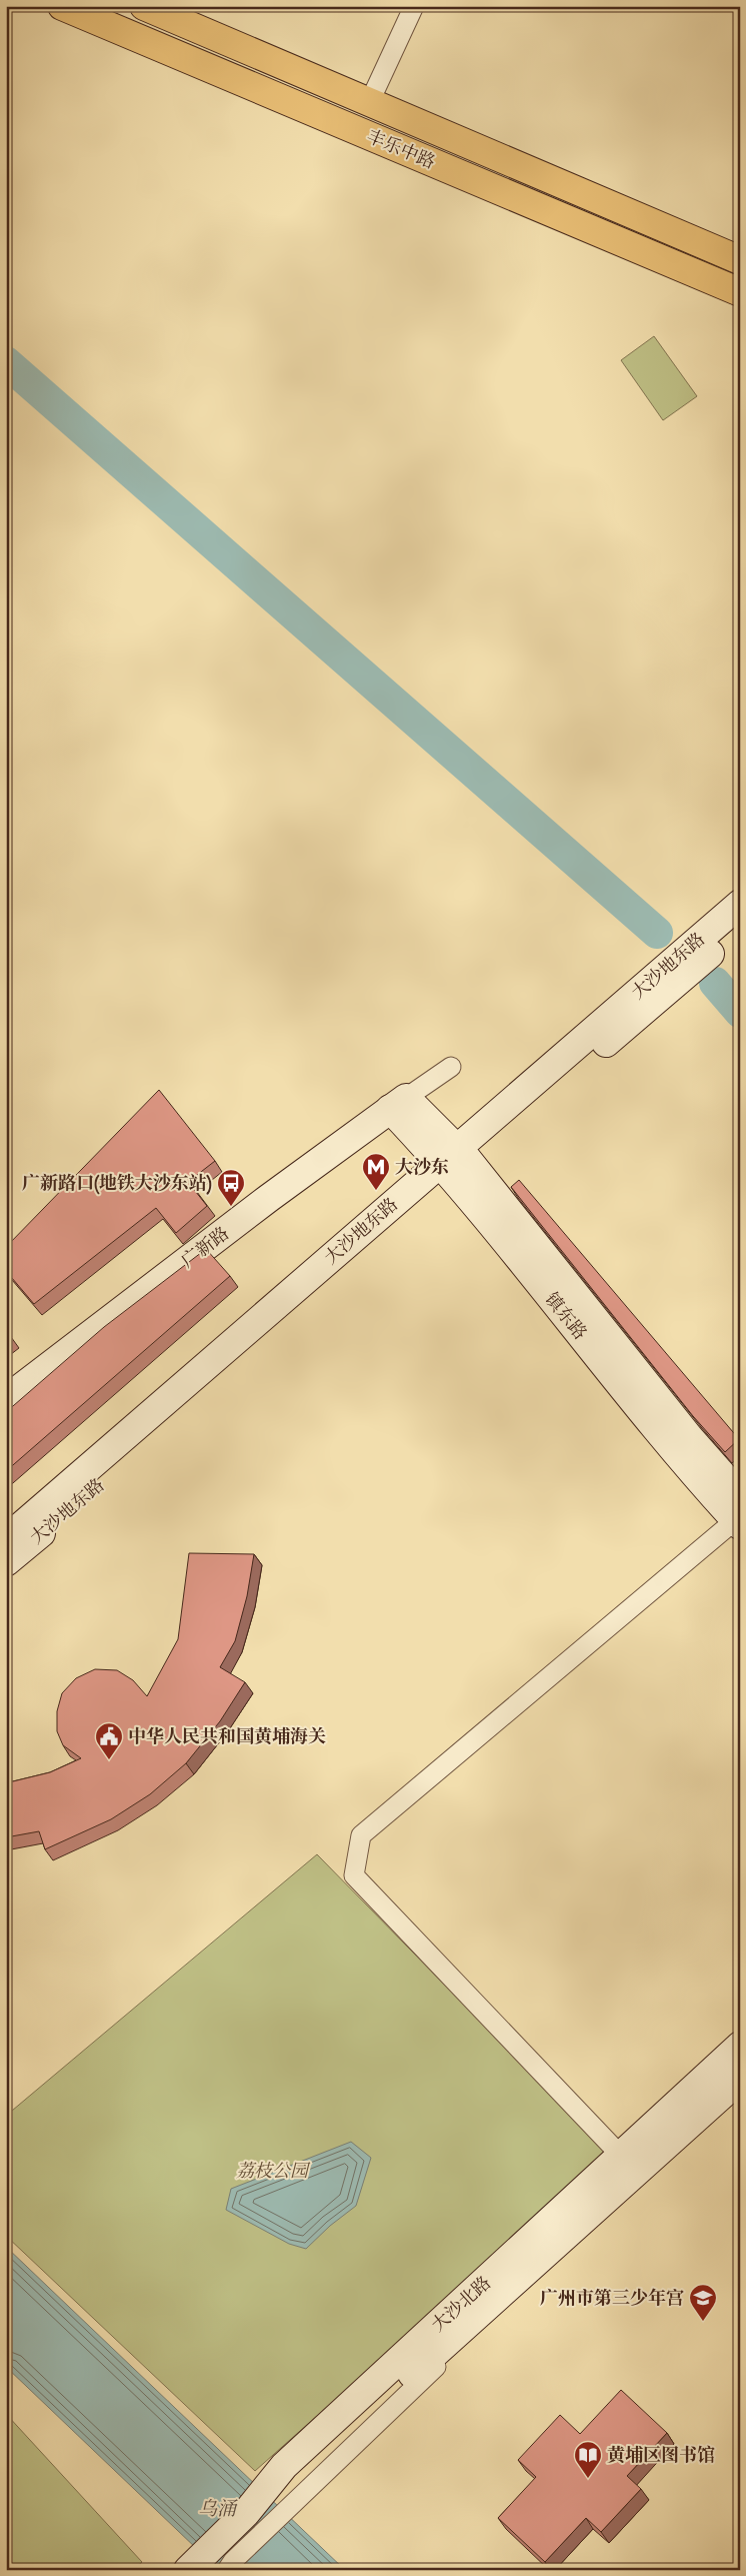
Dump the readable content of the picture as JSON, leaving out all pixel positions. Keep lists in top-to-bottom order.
{
  "streets": {
    "main road": ["丰乐中路"],
    "street": [
      "大沙地东路",
      "广新路",
      "镇东路",
      "大沙北路"
    ]
  },
  "crossings": [
    ["大沙地东路", "镇东路"],
    ["广新路", "镇东路"]
  ],
  "water": ["乌涌"],
  "parks": ["荔枝公园"],
  "places": {
    "metro station": ["大沙东"],
    "bus stop": ["广新路口(地铁大沙东站)"],
    "public building": ["中华人民共和国黄埔海关"],
    "school or university": ["广州市第三少年宫"],
    "library": ["黄埔区图书馆"]
  }
}
